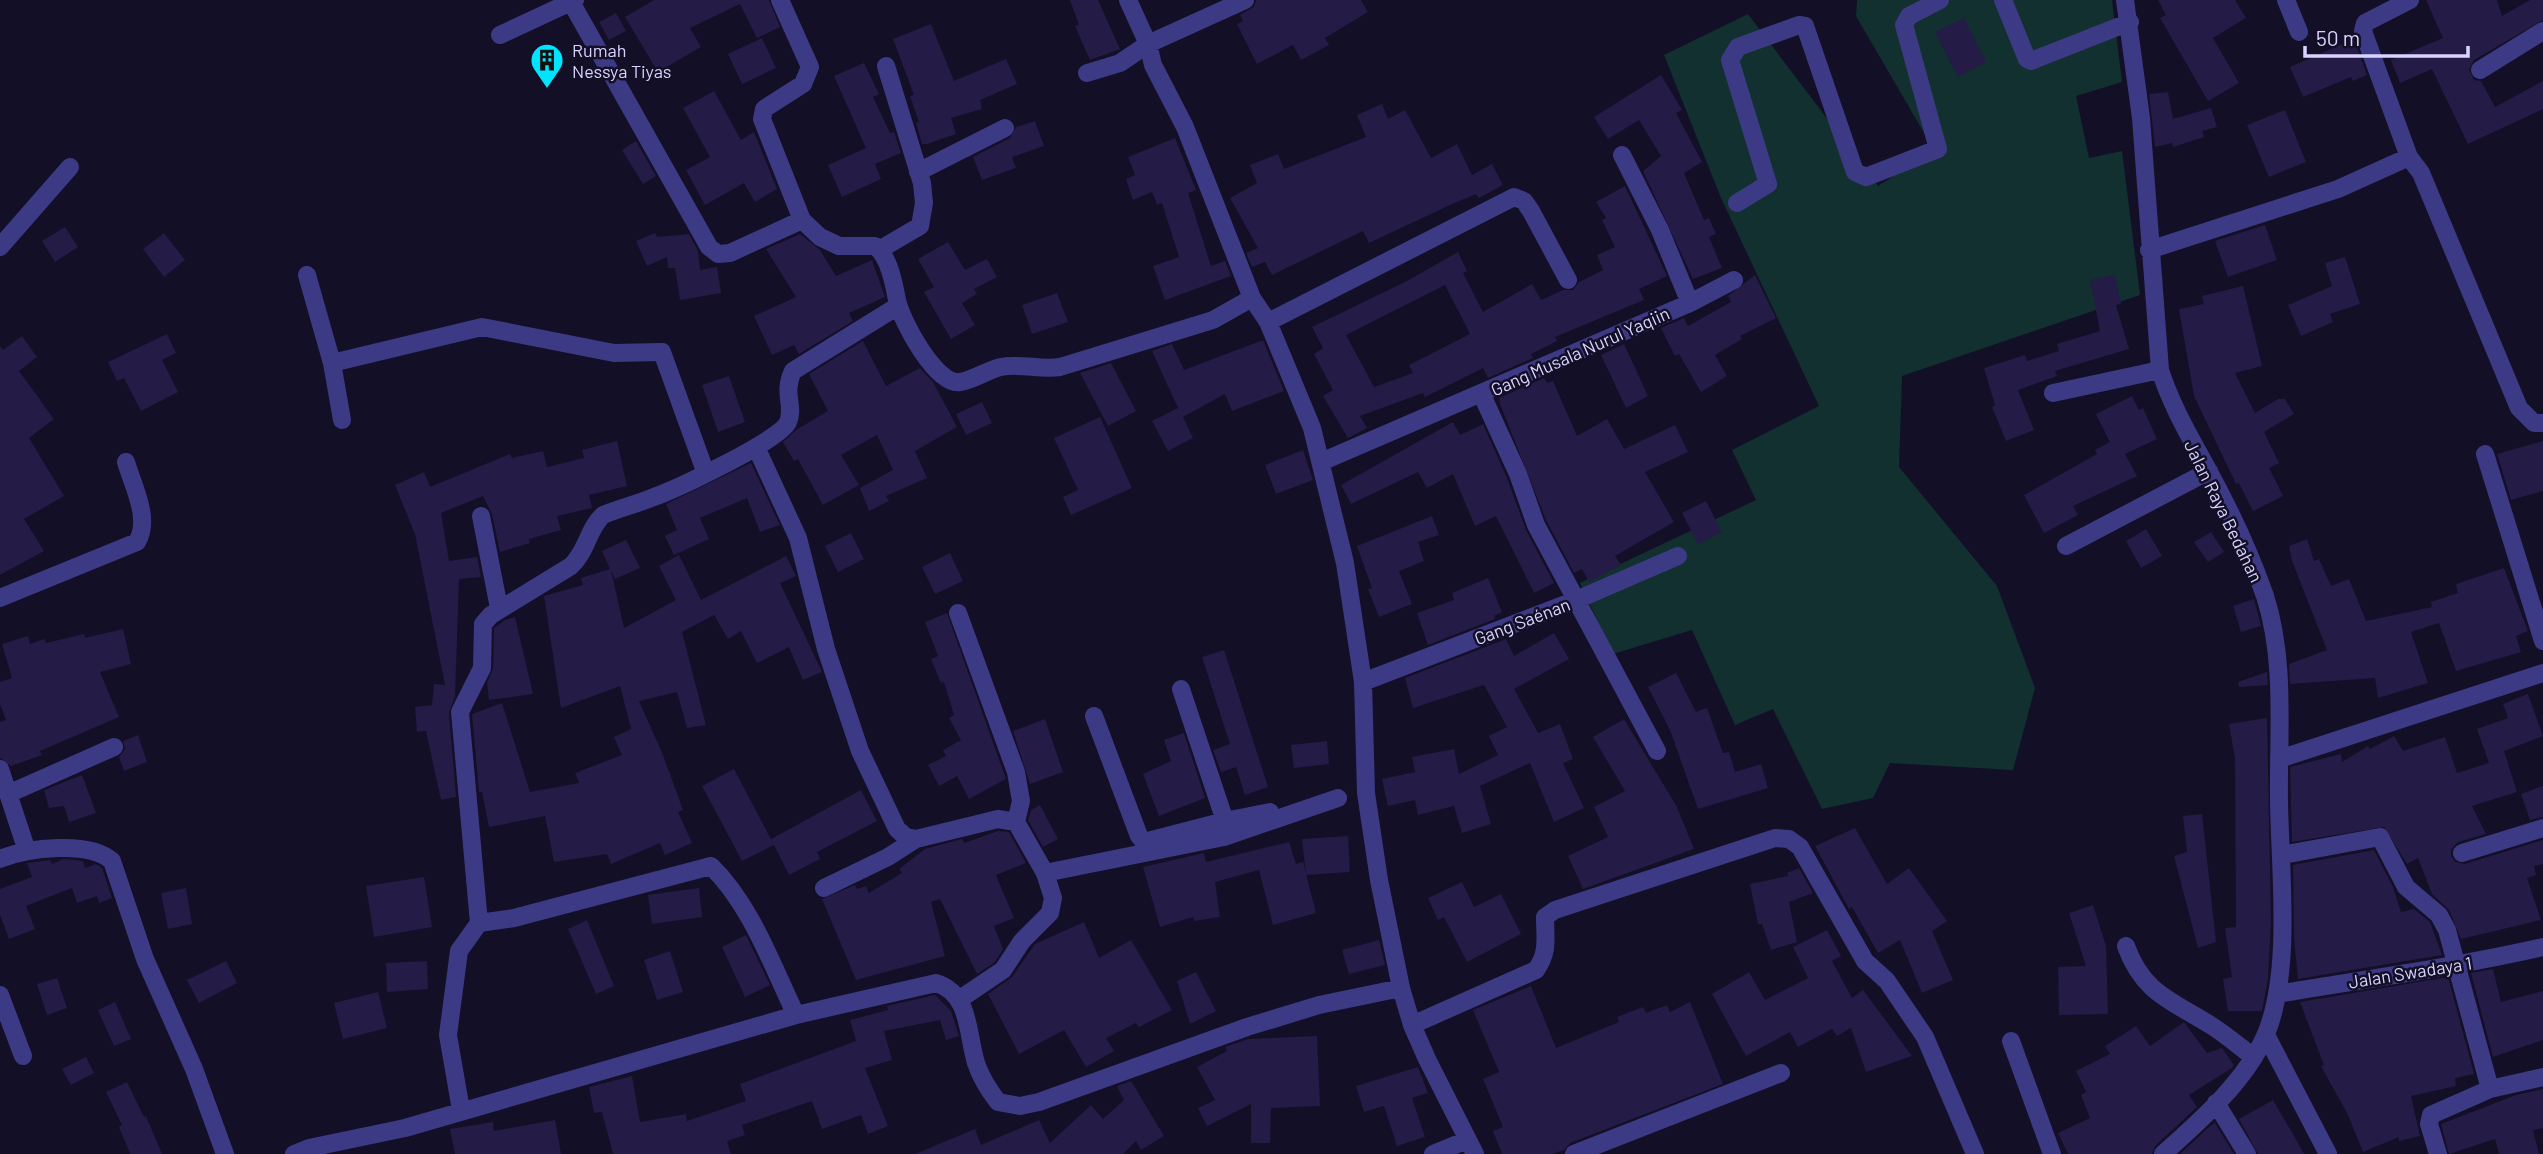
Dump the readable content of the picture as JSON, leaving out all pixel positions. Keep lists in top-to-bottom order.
{
  "streets": {
    "street": [
      "Gang Musala Nurul Yaqiin",
      "Jalan Raya Bedahan",
      "Gang Saénan",
      "Jalan Swadaya 1"
    ]
  },
  "crossings": [
    ["Jalan Raya Bedahan", "Jalan Swadaya 1"]
  ],
  "places": {
    "building": ["Rumah Nessya Tiyas"]
  },
  "scale_bar": "50 m"
}
